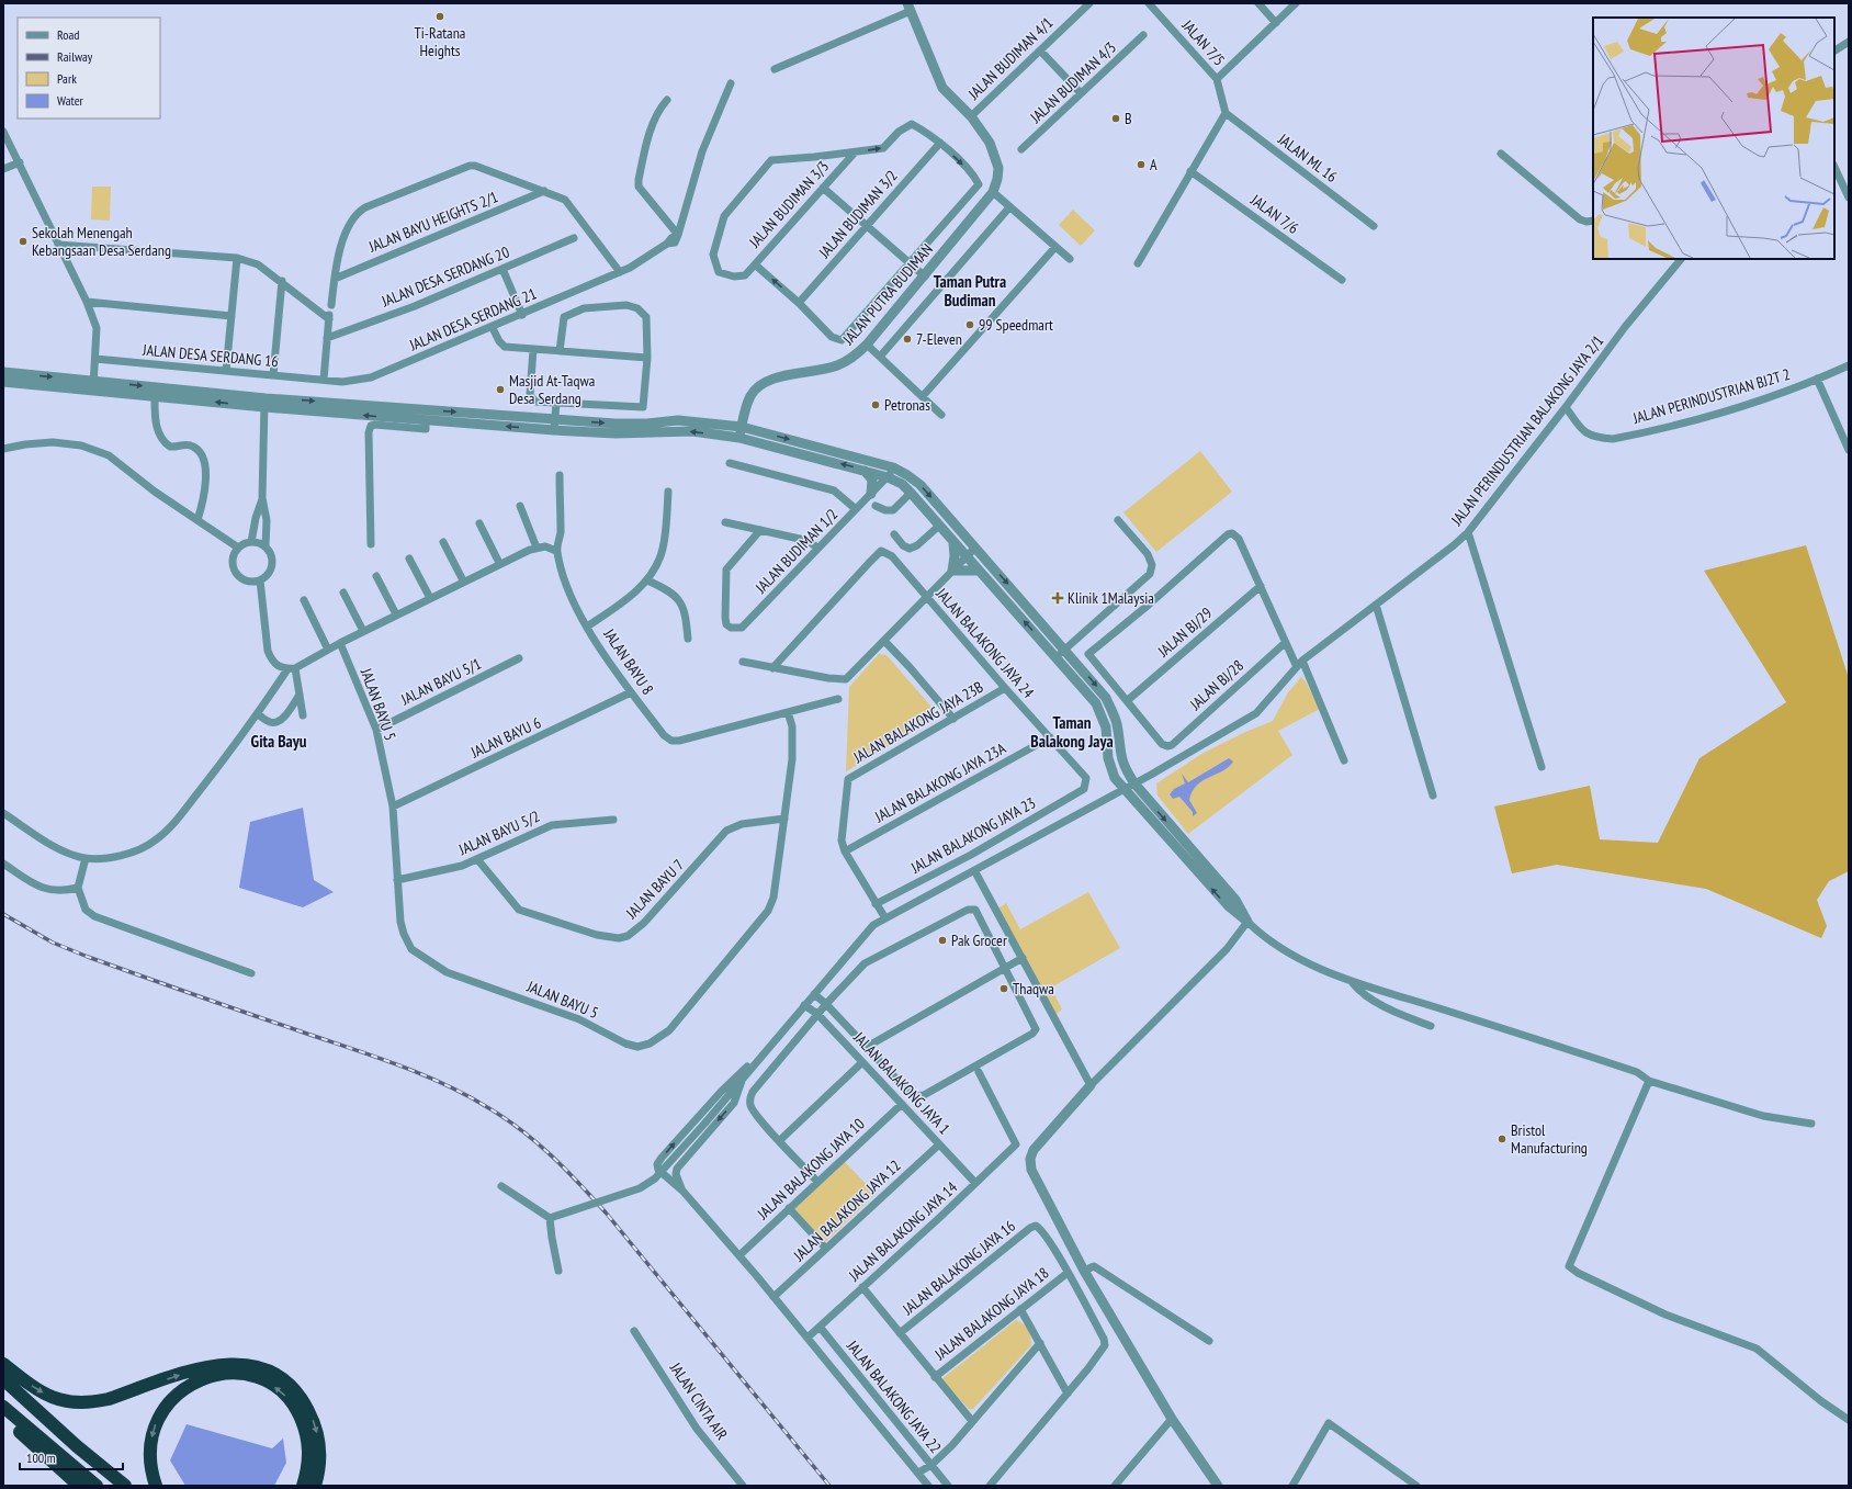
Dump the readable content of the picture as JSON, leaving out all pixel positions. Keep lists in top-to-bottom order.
{
  "streets": {
    "street": [
      "JALAN 7/5",
      "JALAN BUDIMAN 4/1",
      "JALAN BUDIMAN 4/3",
      "JALAN ML 16",
      "JALAN BUDIMAN 3/3",
      "JALAN BUDIMAN 3/2",
      "JALAN 7/6",
      "JALAN BAYU HEIGHTS 2/1",
      "JALAN DESA SERDANG 20",
      "JALAN PUTRA BUDIMAN",
      "JALAN DESA SERDANG 21",
      "JALAN DESA SERDANG 16",
      "JALAN PERINDUSTRIAN BJ2T 2",
      "JALAN PERINDUSTRIAN BALAKONG JAYA 2/1",
      "JALAN BUDIMAN 1/2",
      "JALAN BJ/29",
      "JALAN BALAKONG JAYA 24",
      "JALAN BAYU 8",
      "JALAN BAYU 5/1",
      "JALAN BJ/28",
      "JALAN BAYU 5",
      "JALAN BALAKONG JAYA 23B",
      "JALAN BAYU 6",
      "JALAN BALAKONG JAYA 23A",
      "JALAN BAYU 5/2",
      "JALAN BALAKONG JAYA 23",
      "JALAN BAYU 7",
      "JALAN BALAKONG JAYA 1",
      "JALAN BALAKONG JAYA 10",
      "JALAN BALAKONG JAYA 12",
      "JALAN BALAKONG JAYA 14",
      "JALAN BALAKONG JAYA 16",
      "JALAN BALAKONG JAYA 18",
      "JALAN BALAKONG JAYA 22",
      "JALAN CINTA AIR"
    ]
  },
  "crossings": [
    ["JALAN DESA SERDANG 21", "JALAN DESA SERDANG 16"],
    ["JALAN PERINDUSTRIAN BJ2T 2", "JALAN PERINDUSTRIAN BALAKONG JAYA 2/1"],
    ["JALAN PERINDUSTRIAN BALAKONG JAYA 2/1", "JALAN BALAKONG JAYA 23B"],
    ["JALAN PERINDUSTRIAN BALAKONG JAYA 2/1", "JALAN BALAKONG JAYA 1"],
    ["JALAN BJ/29", "JALAN BJ/28"],
    ["JALAN BALAKONG JAYA 24", "JALAN BALAKONG JAYA 23B"],
    ["JALAN BALAKONG JAYA 24", "JALAN BALAKONG JAYA 23A"],
    ["JALAN BALAKONG JAYA 24", "JALAN BALAKONG JAYA 23"],
    ["JALAN BAYU 8", "JALAN BAYU 5"],
    ["JALAN BAYU 8", "JALAN BAYU 6"],
    ["JALAN BAYU 5/1", "JALAN BAYU 5"],
    ["JALAN BAYU 5", "JALAN BAYU 6"],
    ["JALAN BAYU 5", "JALAN BAYU 5/2"],
    ["JALAN BAYU 5", "JALAN BAYU 7"],
    ["JALAN BALAKONG JAYA 23B", "JALAN BALAKONG JAYA 23A"],
    ["JALAN BALAKONG JAYA 23B", "JALAN BALAKONG JAYA 23"],
    ["JALAN BAYU 5/2", "JALAN BAYU 7"],
    ["JALAN BALAKONG JAYA 1", "JALAN BALAKONG JAYA 10"],
    ["JALAN BALAKONG JAYA 1", "JALAN BALAKONG JAYA 12"],
    ["JALAN BALAKONG JAYA 1", "JALAN BALAKONG JAYA 14"],
    ["JALAN BALAKONG JAYA 14", "JALAN BALAKONG JAYA 22"],
    ["JALAN BALAKONG JAYA 16", "JALAN BALAKONG JAYA 18"]
  ],
  "districts": ["Taman Putra Budiman", "Taman Balakong Jaya", "Gita Bayu"],
  "places": {
    "other": [
      "Ti-Ratana Heights",
      "B",
      "A",
      "Sekolah Menengah Kebangsaan Desa Serdang",
      "99 Speedmart",
      "7-Eleven",
      "Masjid At-Taqwa Desa Serdang",
      "Petronas",
      "Pak Grocer",
      "Thaqwa",
      "Bristol Manufacturing"
    ],
    "health": ["Klinik 1Malaysia"]
  },
  "legend": [
    "Road",
    "Railway",
    "Park",
    "Water"
  ],
  "scale_bar": "100 m"
}
